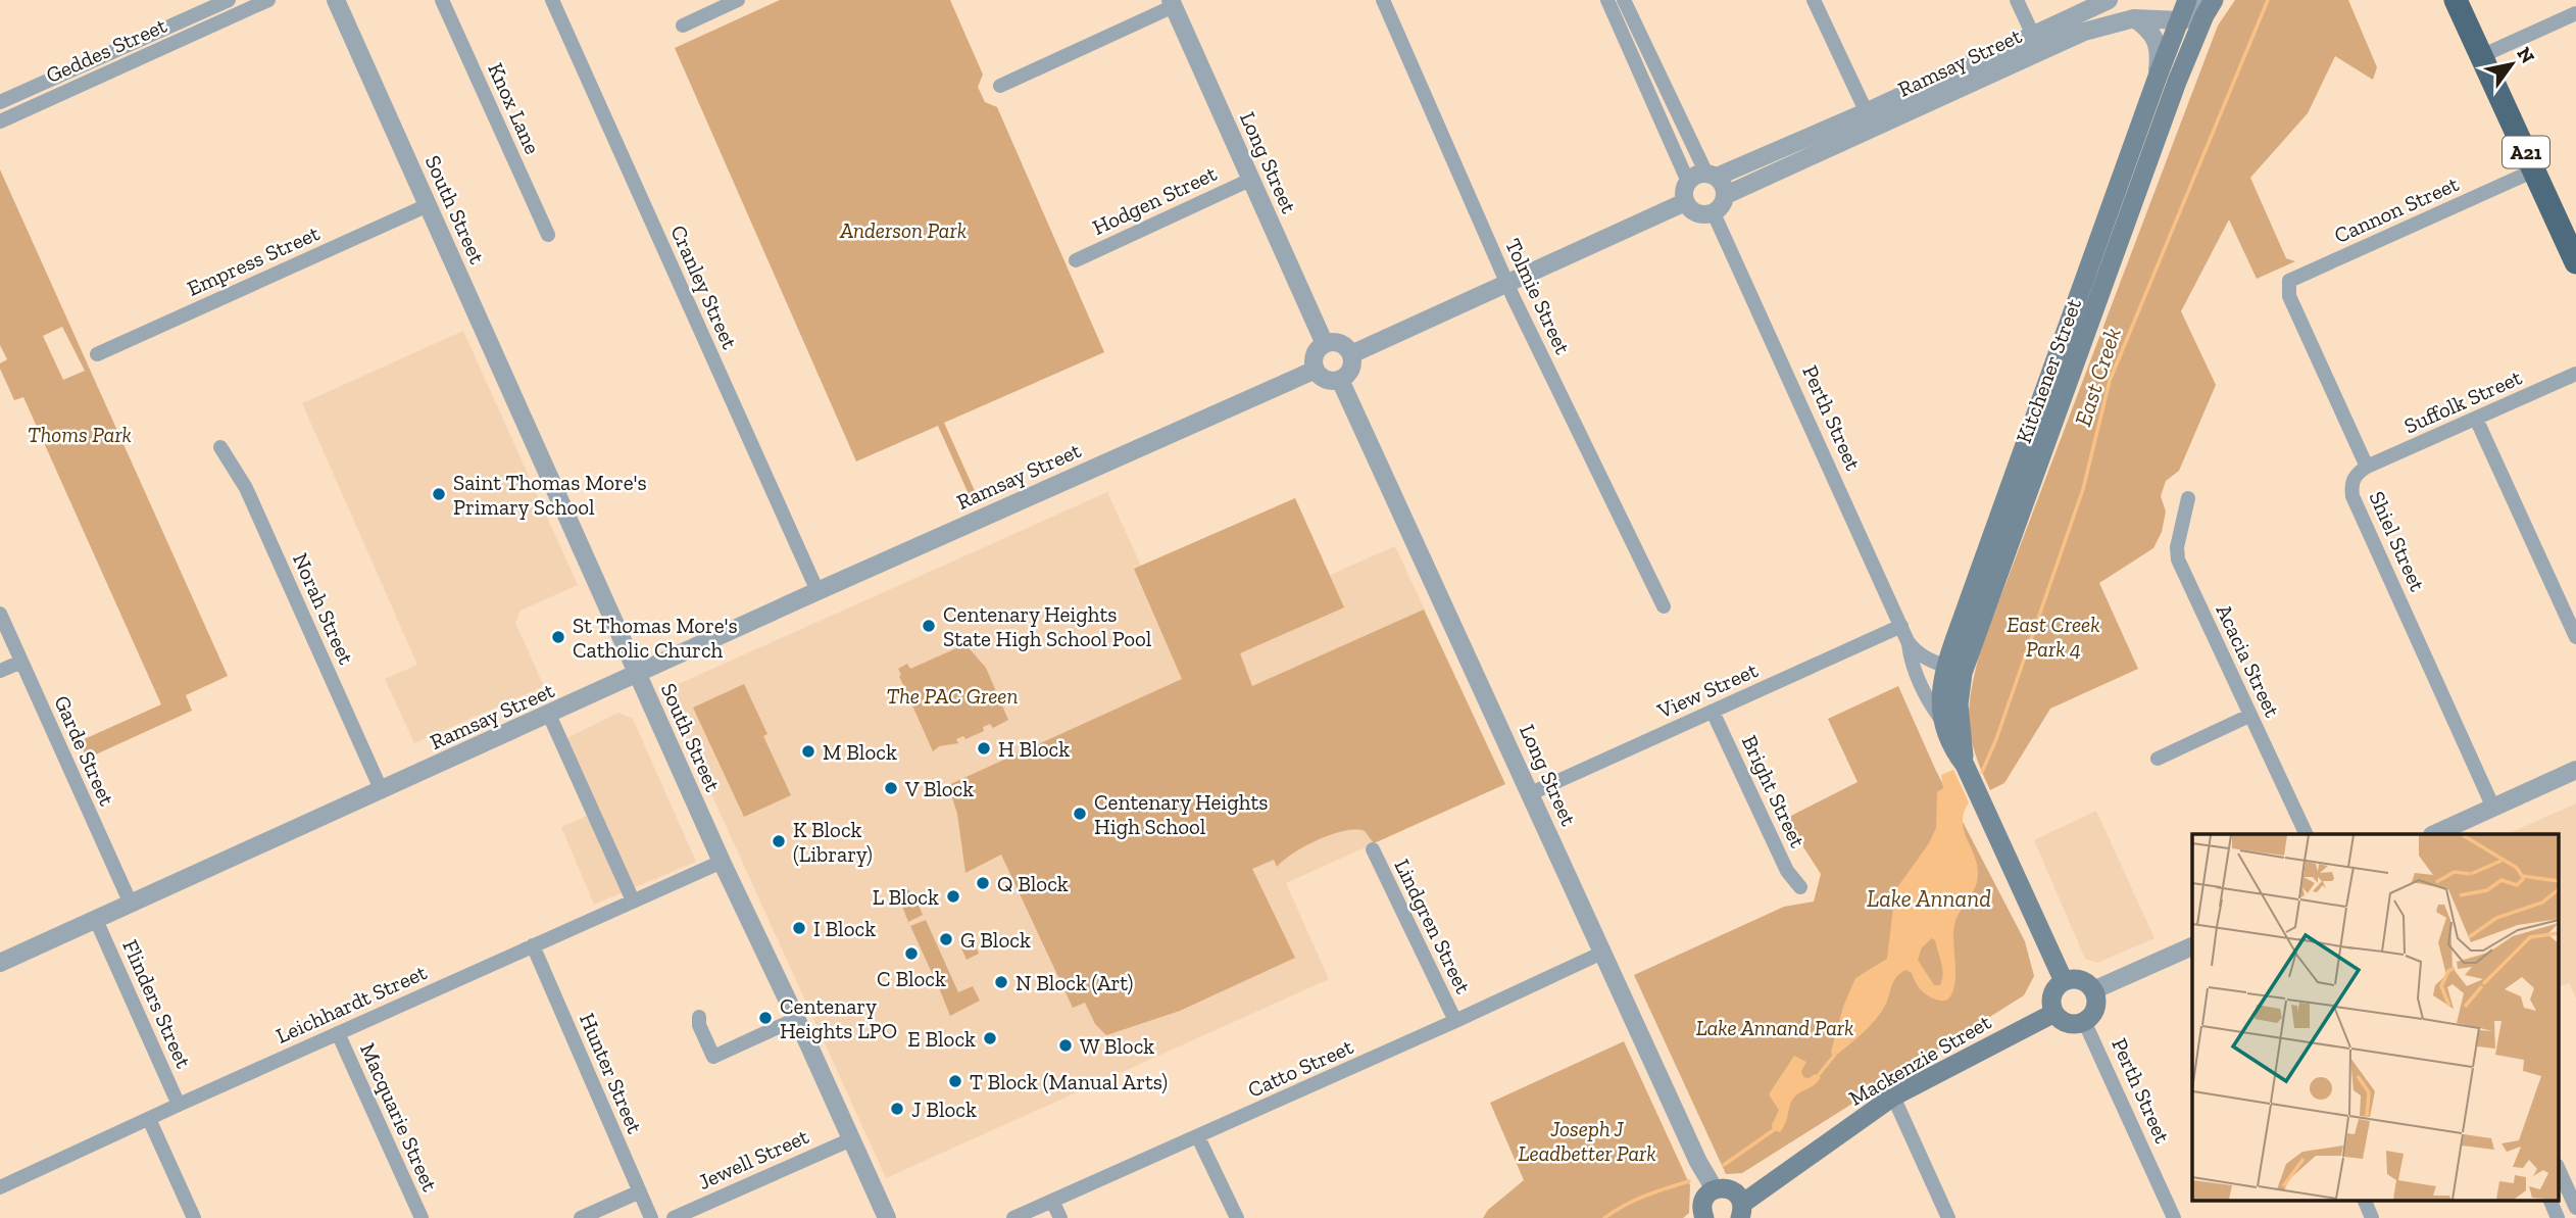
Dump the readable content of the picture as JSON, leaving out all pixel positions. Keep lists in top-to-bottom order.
{
  "streets": {
    "highway": ["A21"],
    "main road": ["Kitchener Street", "Perth Street", "Mackenzie Street"],
    "street": [
      "Geddes Street",
      "Ramsay Street",
      "Knox Lane",
      "Long Street",
      "Hodgen Street",
      "South Street",
      "Cannon Street",
      "Empress Street",
      "Cranley Street",
      "Tolmie Street",
      "Suffolk Street",
      "Shiel Street",
      "Norah Street",
      "Acacia Street",
      "View Street",
      "Garde Street",
      "Bright Street",
      "Lindgren Street",
      "Flinders Street",
      "Leichhardt Street",
      "Catto Street",
      "Hunter Street",
      "Macquarie Street",
      "Jewell Street"
    ]
  },
  "crossings": [
    ["Ramsay Street", "Long Street"],
    ["Ramsay Street", "South Street"],
    ["Ramsay Street", "Cranley Street"],
    ["Ramsay Street", "Kitchener Street"],
    ["Ramsay Street", "Perth Street"],
    ["Ramsay Street", "Norah Street"],
    ["Ramsay Street", "Garde Street"],
    ["Ramsay Street", "Flinders Street"],
    ["A21", "Cannon Street"],
    ["Long Street", "Hodgen Street"],
    ["Long Street", "View Street"],
    ["Long Street", "Catto Street"],
    ["South Street", "Empress Street"],
    ["South Street", "Leichhardt Street"],
    ["South Street", "Jewell Street"],
    ["Cannon Street", "Shiel Street"],
    ["Kitchener Street", "Perth Street"],
    ["Suffolk Street", "Shiel Street"],
    ["Perth Street", "View Street"],
    ["Perth Street", "Mackenzie Street"],
    ["View Street", "Bright Street"],
    ["Lindgren Street", "Catto Street"],
    ["Flinders Street", "Leichhardt Street"],
    ["Leichhardt Street", "Hunter Street"],
    ["Leichhardt Street", "Macquarie Street"]
  ],
  "water": ["East Creek", "Lake Annand"],
  "parks": [
    "Anderson Park",
    "Thoms Park",
    "East Creek Park 4",
    "The PAC Green",
    "Lake Annand Park",
    "Joseph J Leadbetter Park"
  ],
  "places": [
    "Saint Thomas More's Primary School",
    "Centenary Heights State High School Pool",
    "St Thomas More's Catholic Church",
    "H Block",
    "M Block",
    "V Block",
    "Centenary Heights High School",
    "K Block (Library)",
    "Q Block",
    "L Block",
    "I Block",
    "G Block",
    "C Block",
    "N Block (Art)",
    "Centenary Heights LPO",
    "E Block",
    "W Block",
    "T Block (Manual Arts)",
    "J Block"
  ],
  "north": "top right"
}
